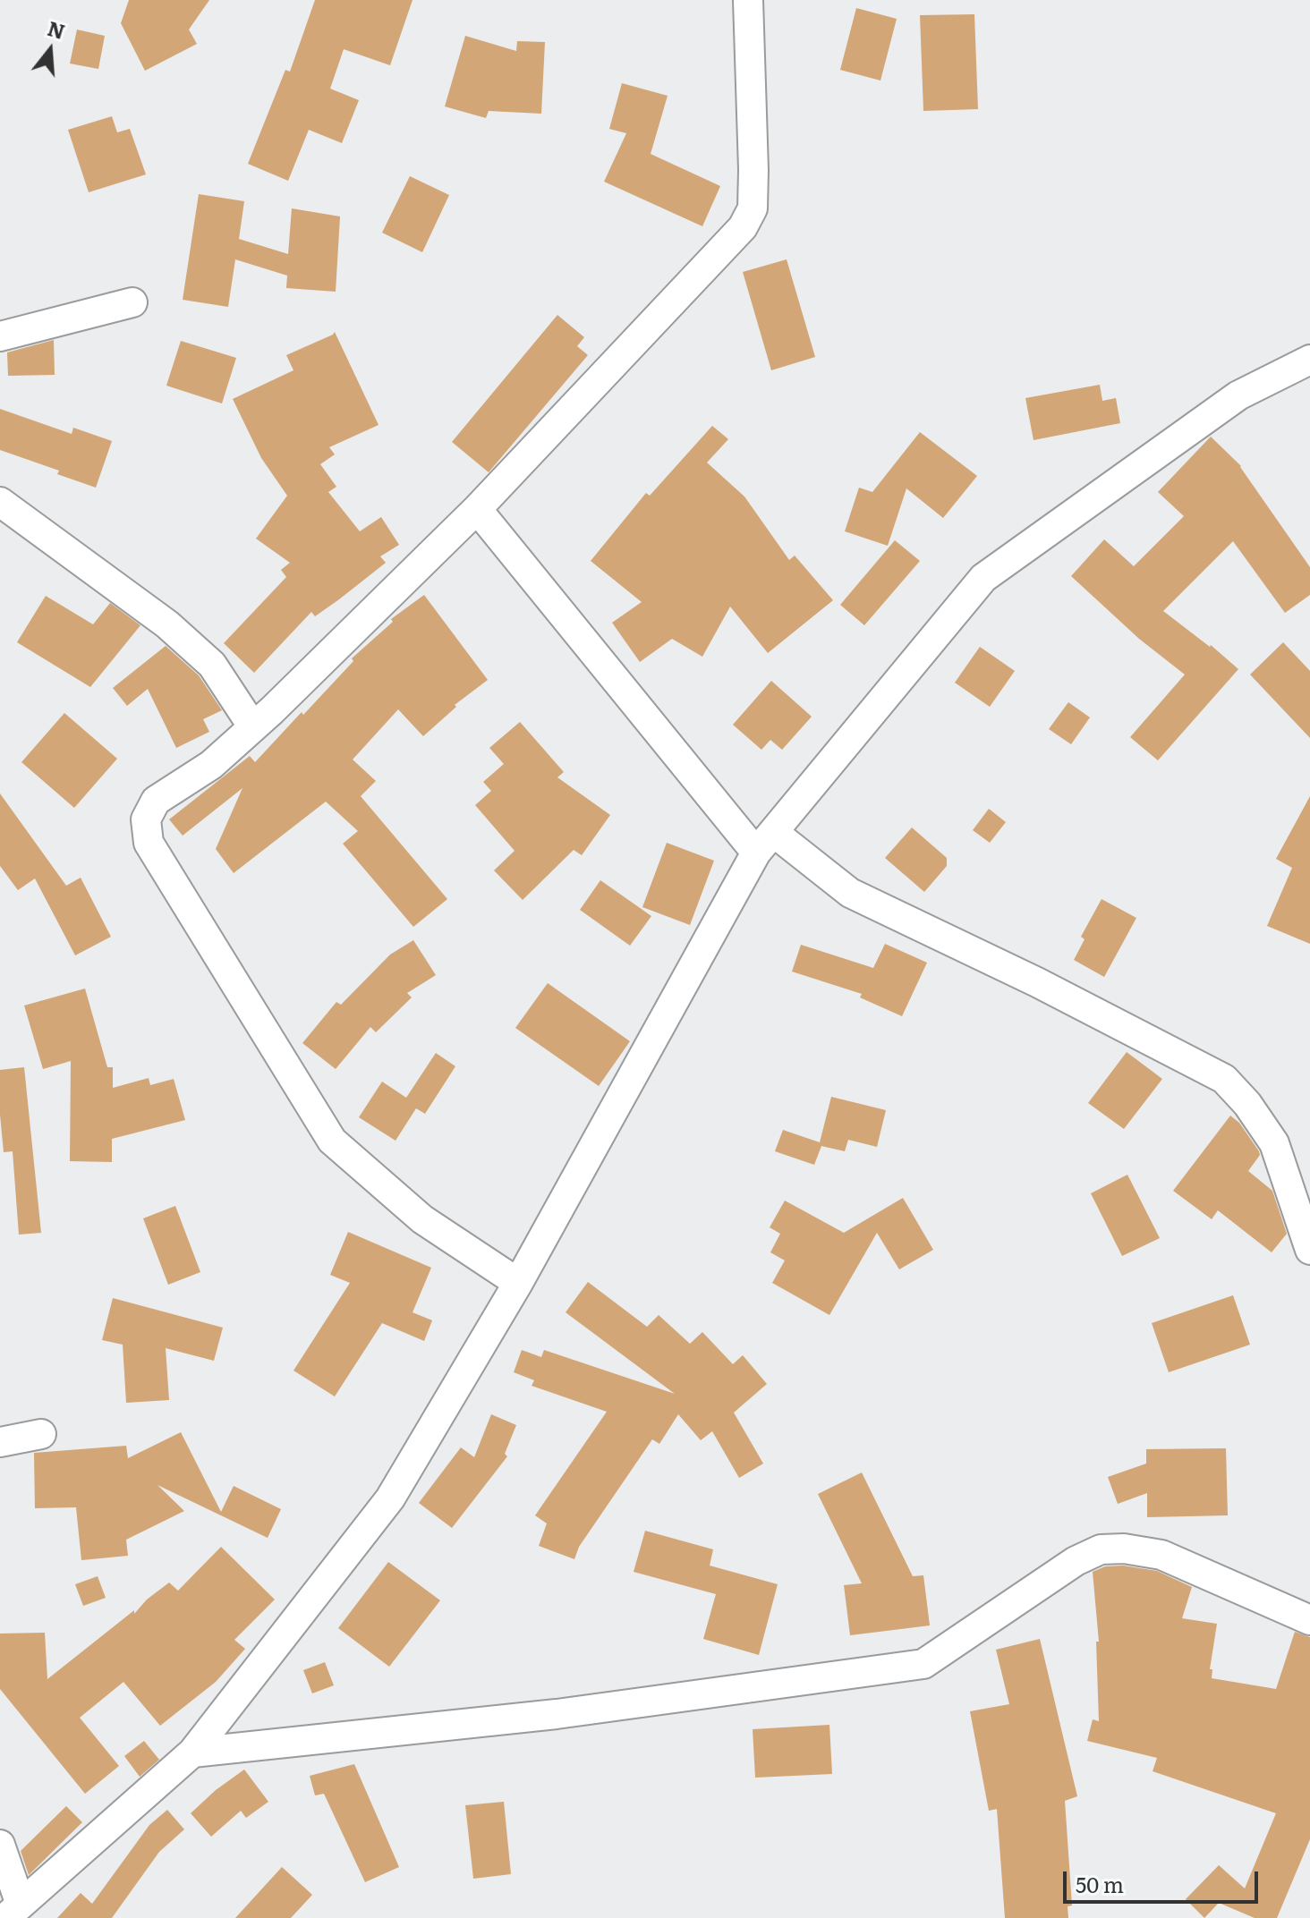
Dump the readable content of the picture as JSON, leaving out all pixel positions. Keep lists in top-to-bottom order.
{
  "scale_bar": "50 m",
  "north": "top"
}
